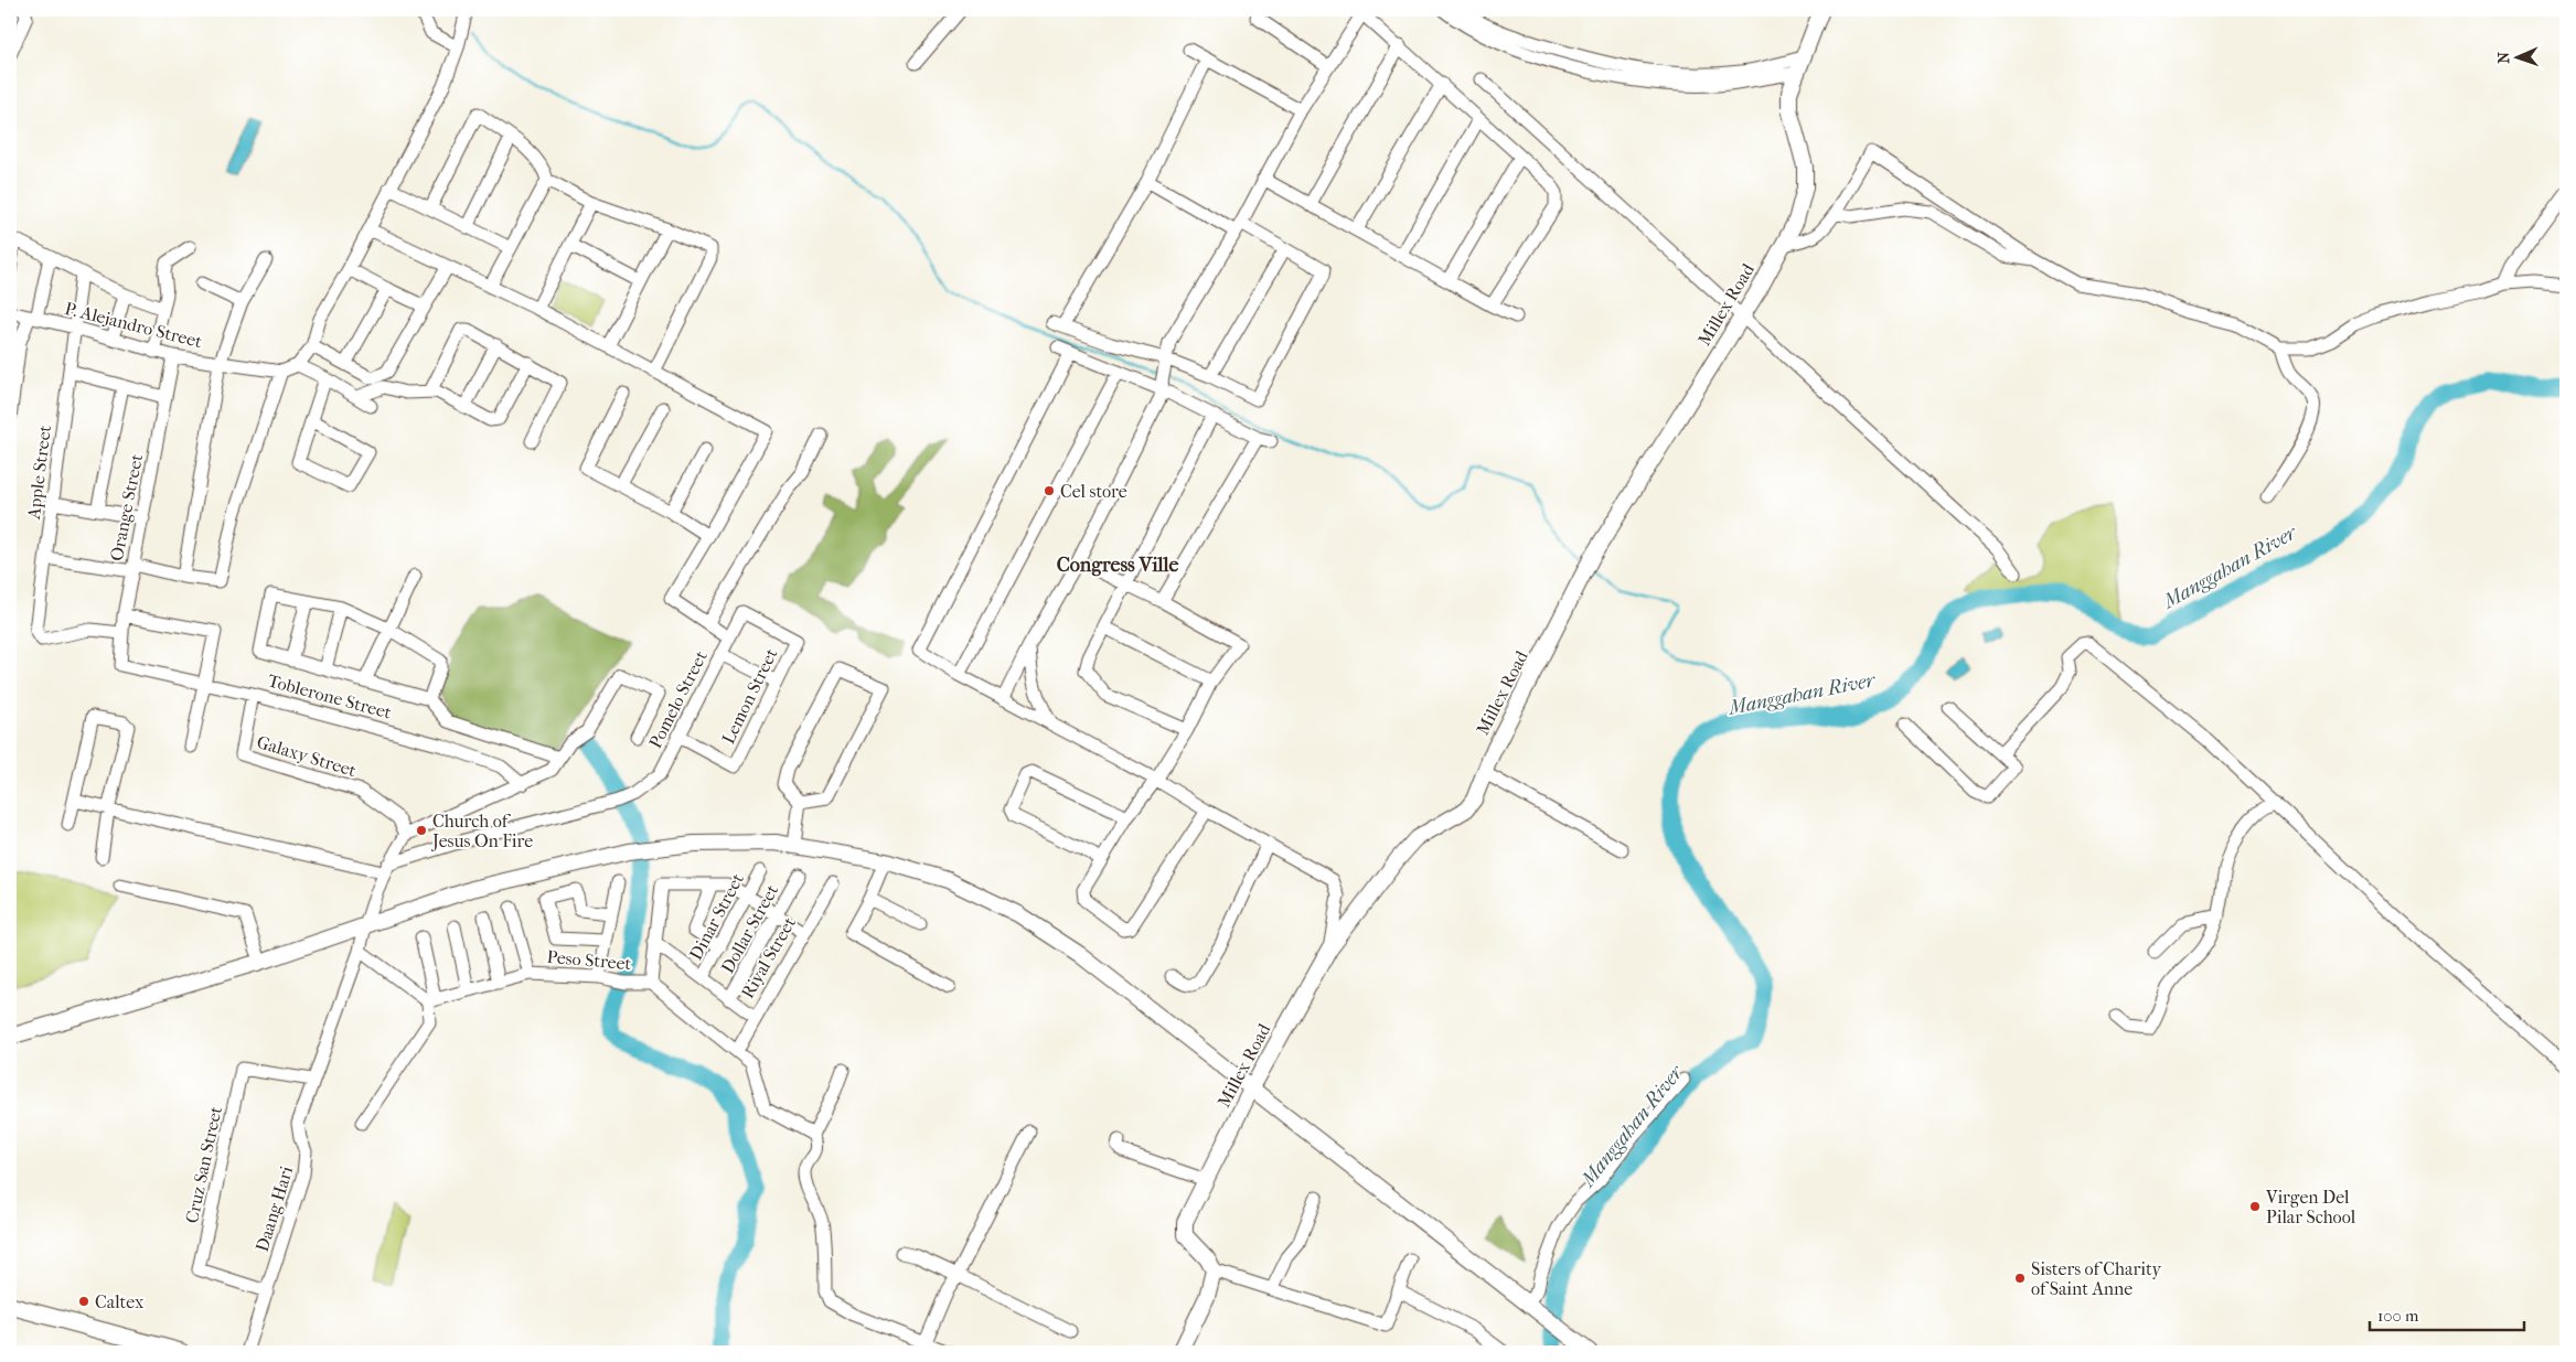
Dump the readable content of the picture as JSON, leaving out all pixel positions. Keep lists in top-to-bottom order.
{
  "streets": {
    "street": [
      "Millex Road",
      "P. Alejandro Street",
      "Apple Street",
      "Orange Street",
      "Toblerone Street",
      "Lemon Street",
      "Pomelo Street",
      "Galaxy Street",
      "Dinar Street",
      "Dollar Street",
      "Riyal Street",
      "Peso Street",
      "Cruz San Street",
      "Daang Hari"
    ]
  },
  "crossings": [
    ["P. Alejandro Street", "Apple Street"],
    ["P. Alejandro Street", "Orange Street"],
    ["Apple Street", "Orange Street"],
    ["Orange Street", "Toblerone Street"],
    ["Toblerone Street", "Galaxy Street"],
    ["Lemon Street", "Pomelo Street"],
    ["Pomelo Street", "Daang Hari"],
    ["Galaxy Street", "Daang Hari"],
    ["Cruz San Street", "Daang Hari"]
  ],
  "districts": ["Congress Ville"],
  "water": ["Manggahan River"],
  "places": [
    "Cel store",
    "Church of Jesus On Fire",
    "Virgen Del Pilar School",
    "Sisters of Charity of Saint Anne",
    "Caltex"
  ],
  "scale_bar": "100 m",
  "north": "left"
}
